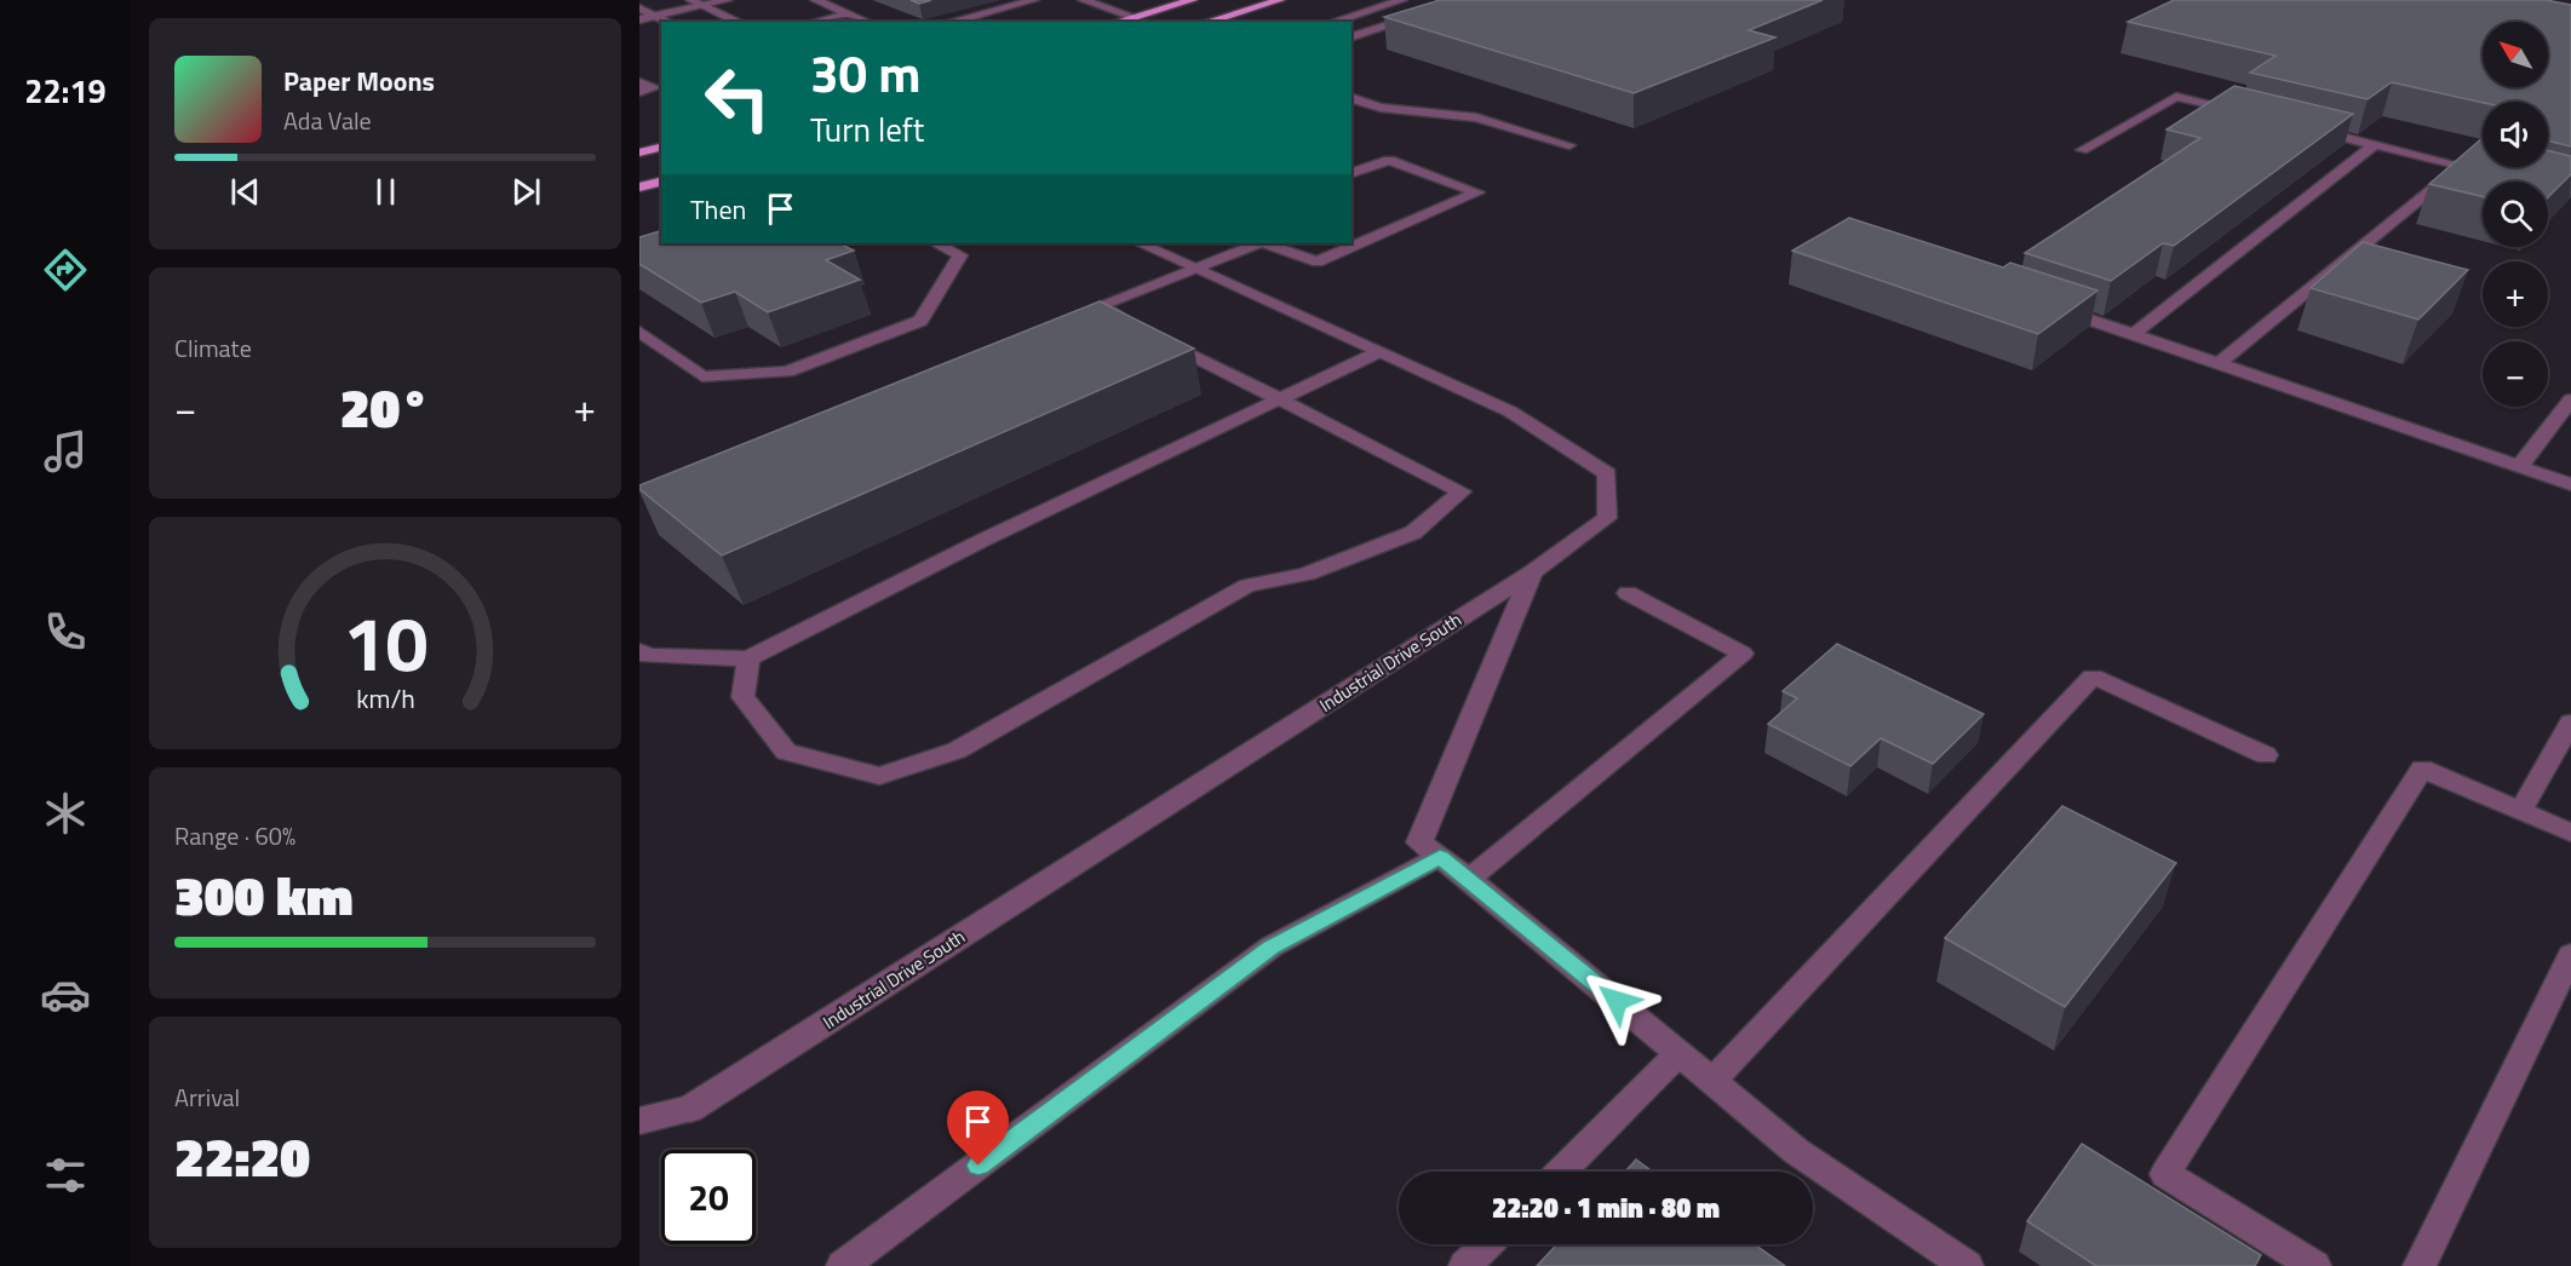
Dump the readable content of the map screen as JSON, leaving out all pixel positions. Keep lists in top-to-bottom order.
{
  "streets": {
    "street": ["Industrial Drive South"]
  },
  "north": "top left",
  "page": {
    "tabs": "22:19",
    "map_buttons": ["+", "−"],
    "turn": ["30 m", "Turn left"],
    "song": ["Paper Moons", "Ada Vale"],
    "then": "Then",
    "tile": [
      "Climate",
      ["Range · 60%", "300 km"],
      ["Arrival", "22:20"]
    ],
    "heat": ["−", "20°", "+"],
    "limit": "20",
    "trip": "22:20 · 1 min · 80 m",
    "gauge": ["10", "km/h"]
  }
}
